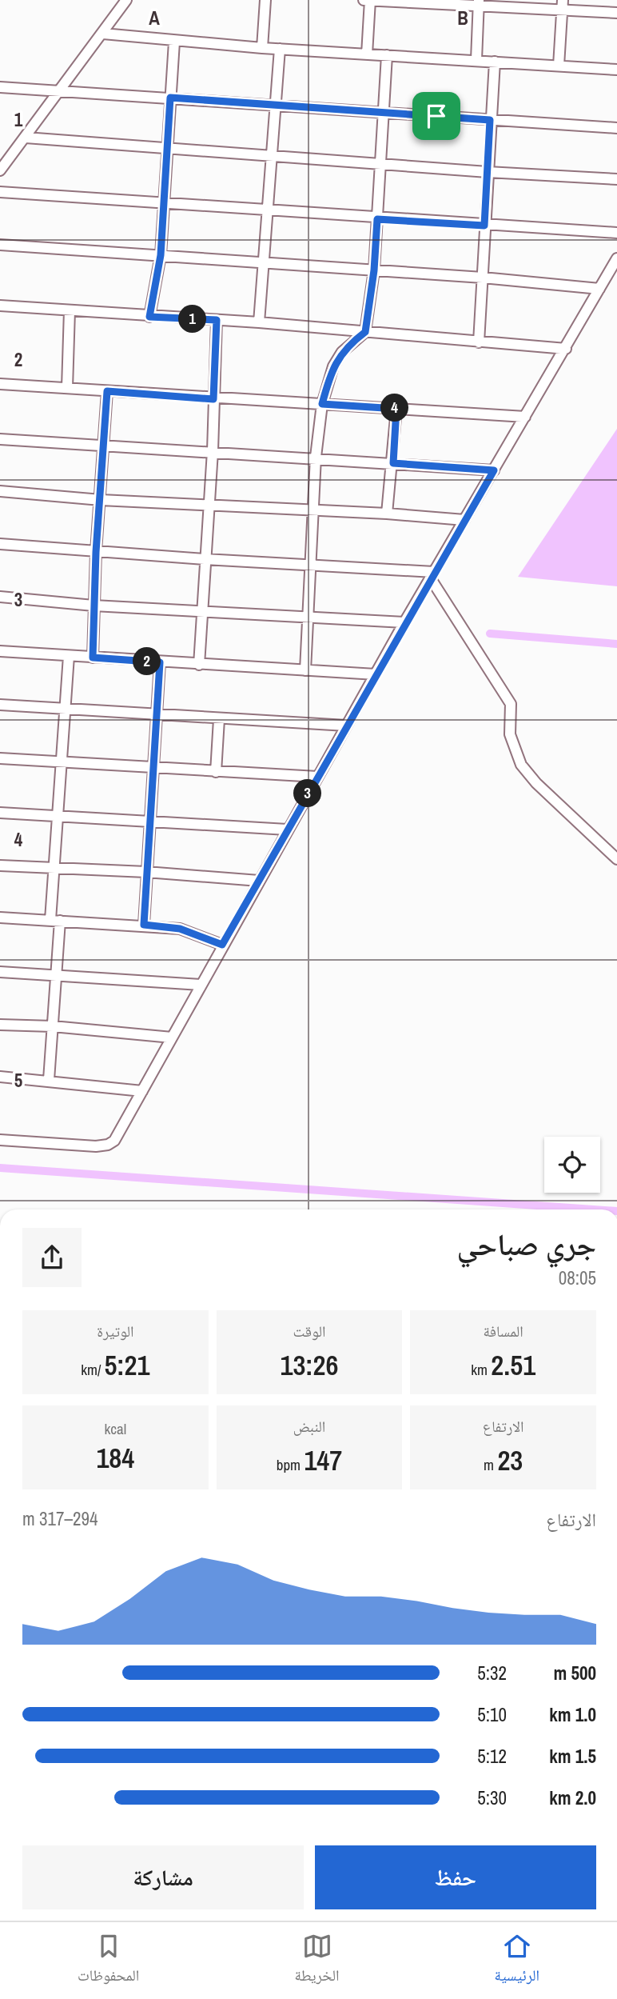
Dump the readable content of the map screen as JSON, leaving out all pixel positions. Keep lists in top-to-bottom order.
{
  "page": {
    "pins": [
      "1",
      "4",
      "2",
      "3"
    ],
    "heading": ["جري صباحي", "08:05"],
    "stats": [
      ["المسافة", "2.51 km"],
      ["الوقت", "13:26"],
      ["الوتيرة", "5:21 /km"],
      ["الارتفاع", "23 m"],
      ["النبض", "147 bpm"],
      ["kcal", "184"]
    ],
    "chart": ["الارتفاع", "294–317 m"],
    "list": [
      {
        "name": "500 m",
        "note": "5:32"
      },
      {
        "name": "1.0 km",
        "note": "5:10"
      },
      {
        "name": "1.5 km",
        "note": "5:12"
      },
      {
        "name": "2.0 km",
        "note": "5:30"
      }
    ],
    "buttons": ["حفظ", "مشاركة"],
    "tabs": ["الرئيسية", "الخريطة", "المحفوظات"]
  },
  "grid": {
    "columns": ["A", "B"],
    "rows": [
      "1",
      "2",
      "3",
      "4",
      "5"
    ]
  }
}
